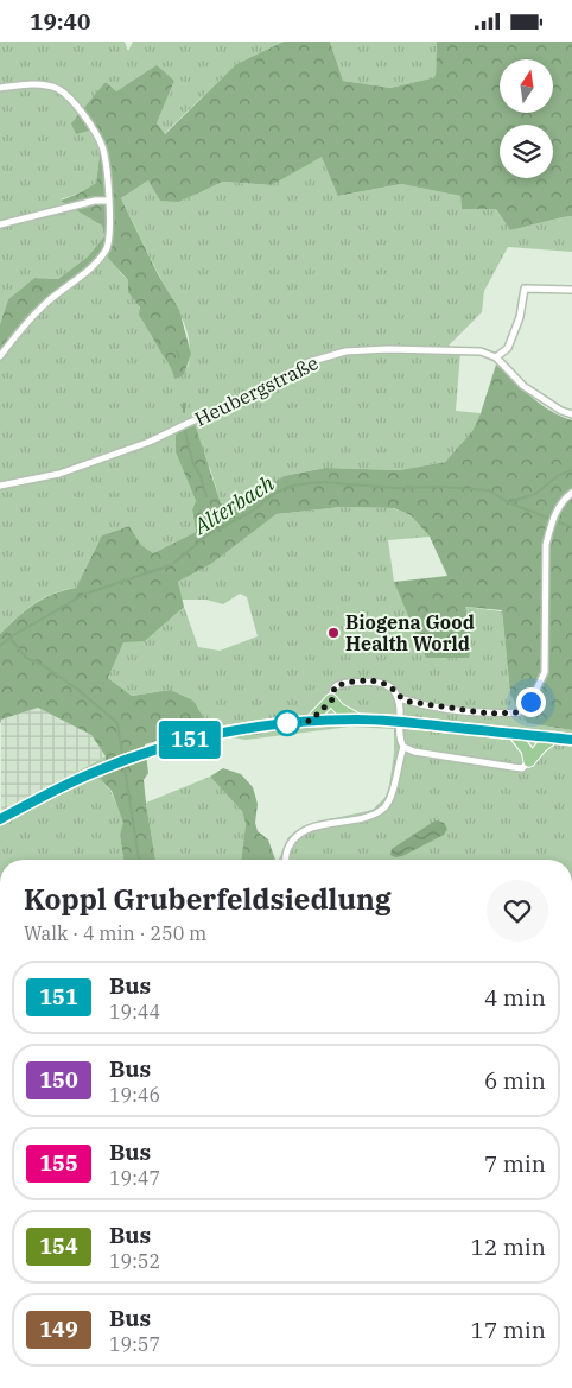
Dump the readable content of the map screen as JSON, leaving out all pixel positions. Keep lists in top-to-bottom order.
{
  "streets": {
    "street": ["Heubergstraße"]
  },
  "water": ["Alterbach"],
  "places": ["Biogena Good Health World"],
  "lines": ["bus line 151"],
  "north": "top",
  "page": {
    "status": "19:40",
    "on_map": "151",
    "heading": ["Koppl Gruberfeldsiedlung", "Walk · 4 min · 250 m"],
    "list": [
      {
        "mark": "151",
        "name": "Bus",
        "note": "19:44",
        "value": "4 min"
      },
      {
        "mark": "150",
        "name": "Bus",
        "note": "19:46",
        "value": "6 min"
      },
      {
        "mark": "155",
        "name": "Bus",
        "note": "19:47",
        "value": "7 min"
      },
      {
        "mark": "154",
        "name": "Bus",
        "note": "19:52",
        "value": "12 min"
      },
      {
        "mark": "149",
        "name": "Bus",
        "note": "19:57",
        "value": "17 min"
      }
    ]
  }
}
